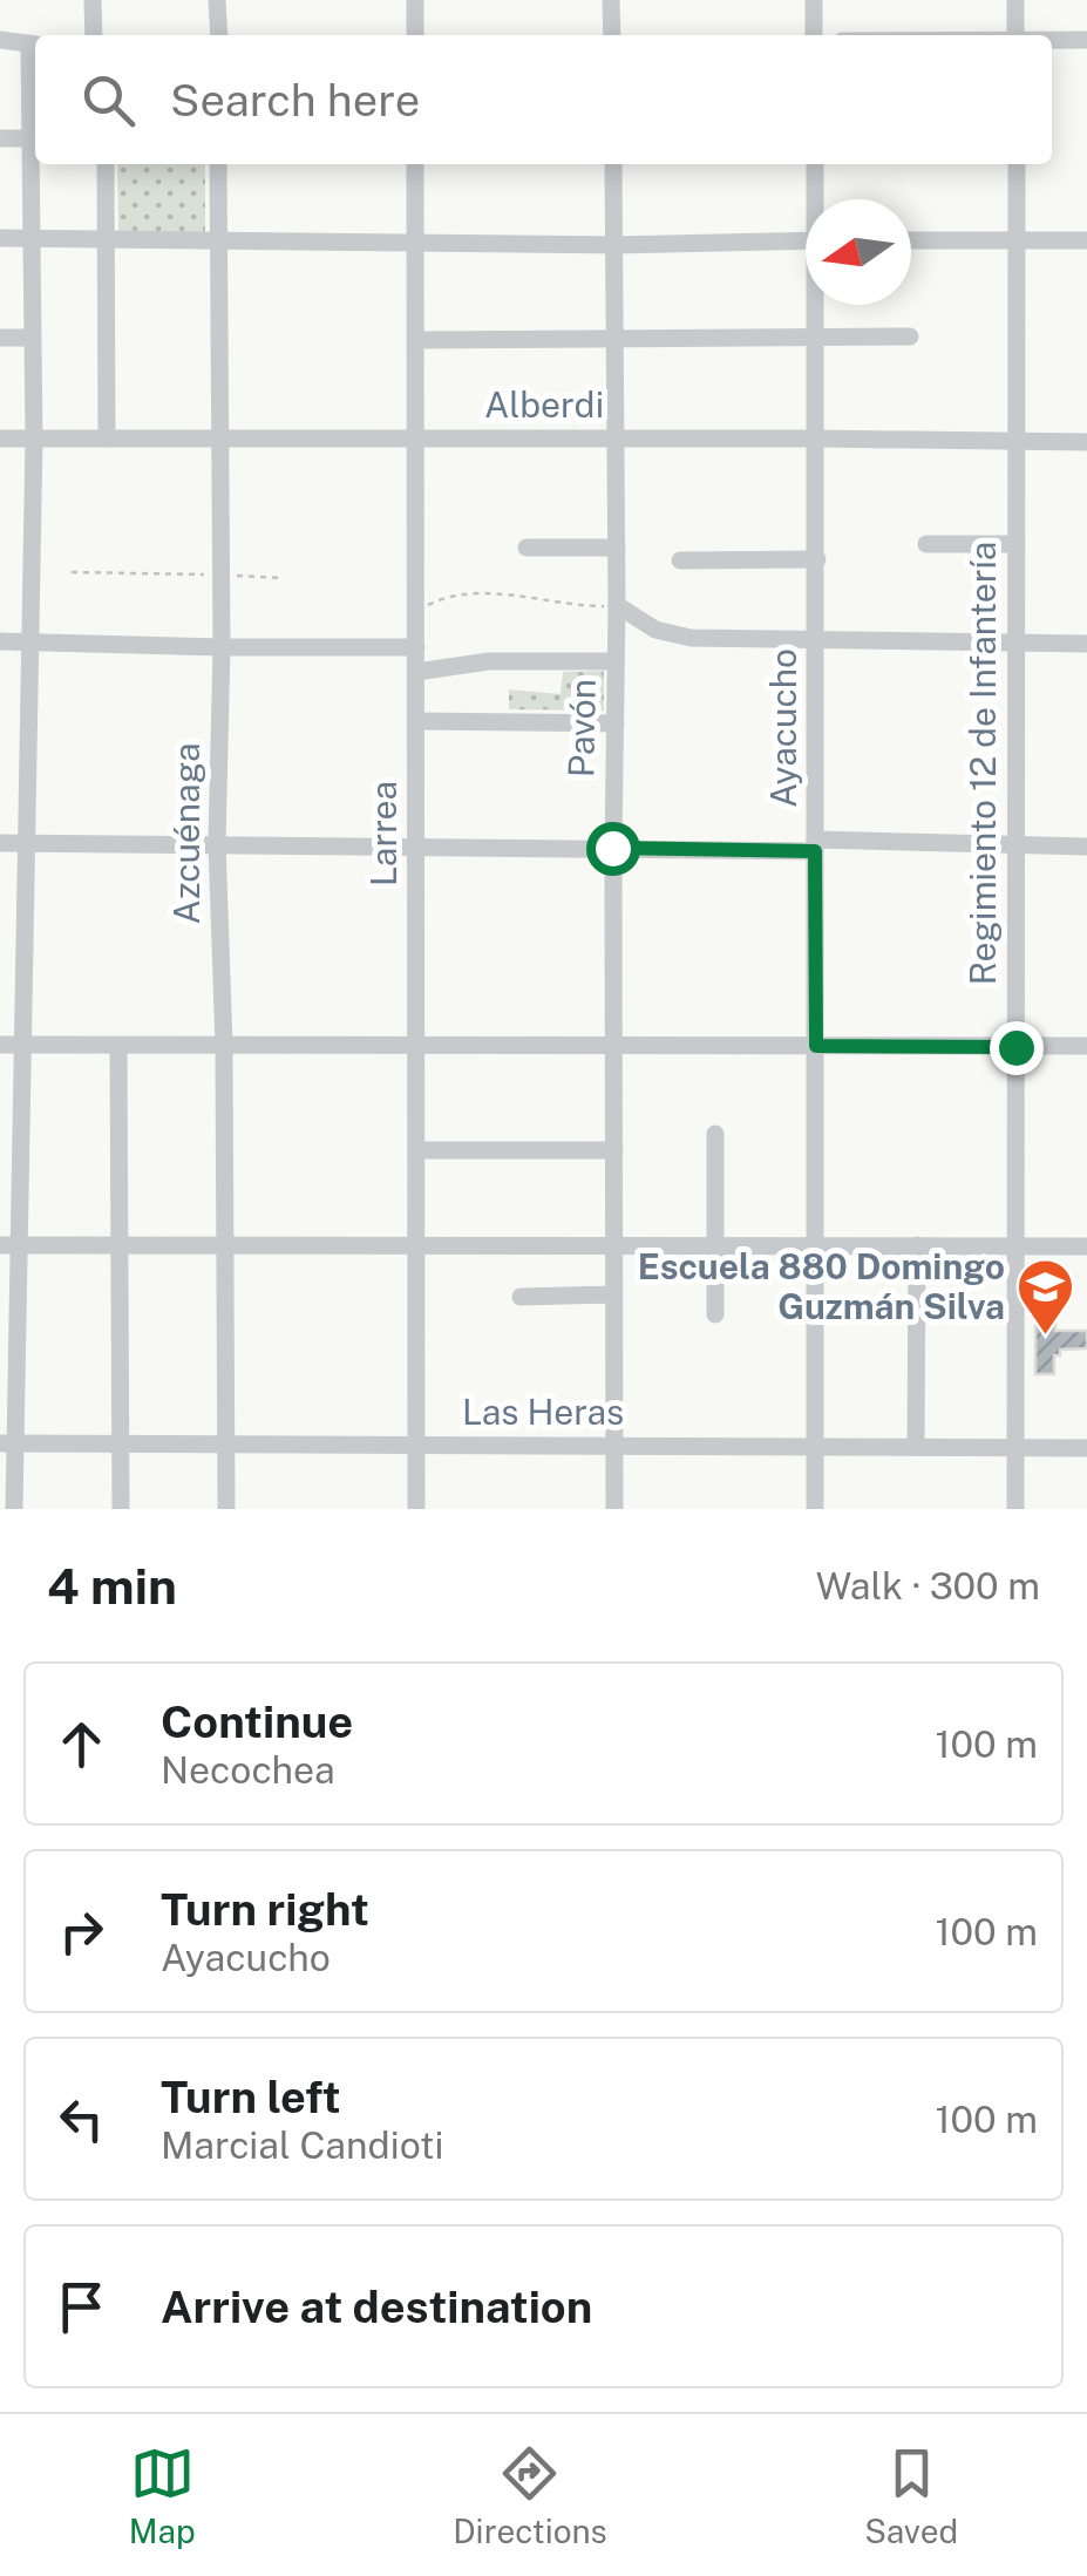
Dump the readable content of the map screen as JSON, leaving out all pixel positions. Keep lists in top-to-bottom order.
{
  "streets": {
    "street": [
      "Alberdi",
      "Pavón",
      "Ayacucho",
      "Regimiento 12 de Infantería",
      "Azcuénaga",
      "Larrea",
      "Las Heras"
    ]
  },
  "crossings": [
    ["Alberdi", "Pavón"],
    ["Alberdi", "Ayacucho"],
    ["Alberdi", "Regimiento 12 de Infantería"],
    ["Alberdi", "Azcuénaga"],
    ["Alberdi", "Larrea"],
    ["Pavón", "Las Heras"],
    ["Ayacucho", "Las Heras"],
    ["Regimiento 12 de Infantería", "Las Heras"],
    ["Azcuénaga", "Las Heras"],
    ["Larrea", "Las Heras"]
  ],
  "places": {
    "school or university": ["Escuela 880 Domingo Guzmán Silva"]
  },
  "north": "left",
  "page": {
    "search": "Search here",
    "heading": ["4 min", "Walk · 300 m"],
    "list": [
      ["Continue", "Necochea", "100 m"],
      ["Turn right", "Ayacucho", "100 m"],
      ["Turn left", "Marcial Candioti", "100 m"],
      "Arrive at destination"
    ],
    "nav": ["Map", "Directions", "Saved"]
  }
}
